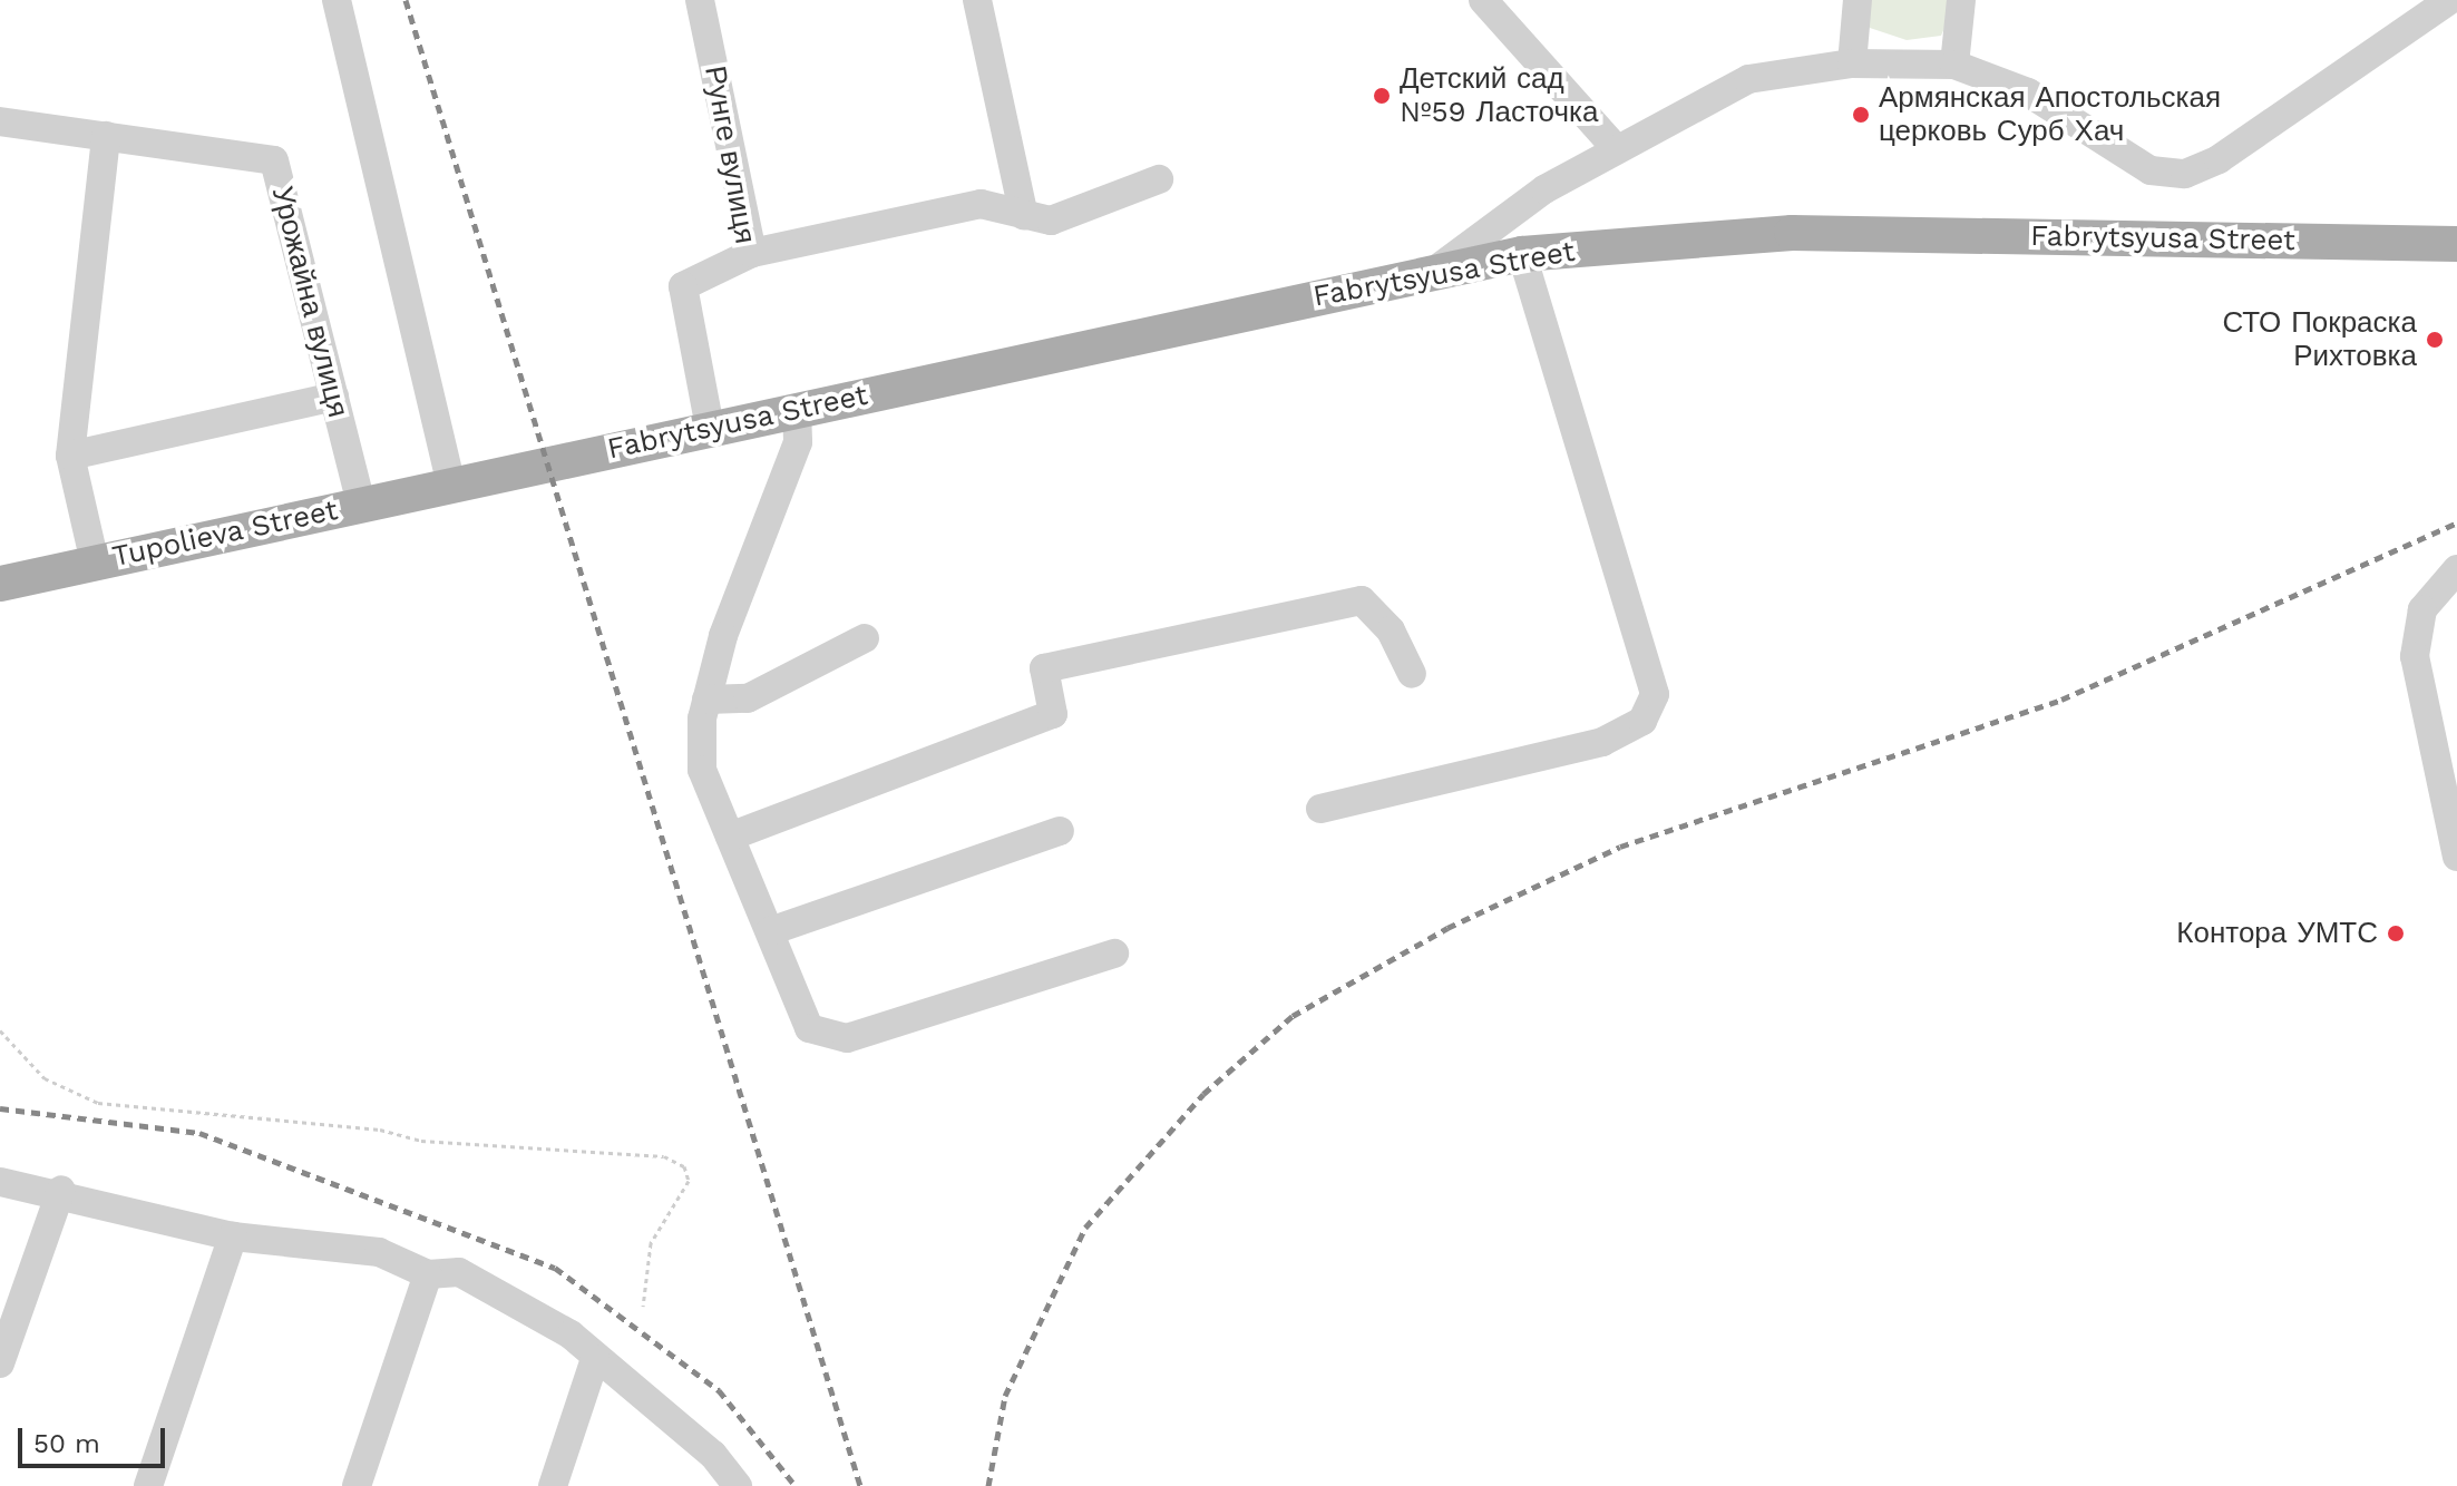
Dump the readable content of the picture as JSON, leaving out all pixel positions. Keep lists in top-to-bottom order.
{
  "streets": {
    "main road": ["Fabrytsyusa Street", "Tupolieva Street"],
    "street": ["Рунге вулиця", "Урожайна вулиця"]
  },
  "crossings": [
    ["Рунге вулиця", "Fabrytsyusa Street"],
    ["Fabrytsyusa Street", "Tupolieva Street"],
    ["Урожайна вулиця", "Tupolieva Street"]
  ],
  "places": [
    "Детский сад №59 Ласточка",
    "Армянская Апостольская церковь Сурб Хач",
    "СТО Покраска Рихтовка",
    "Контора УМТС"
  ],
  "scale_bar": "50 m"
}
